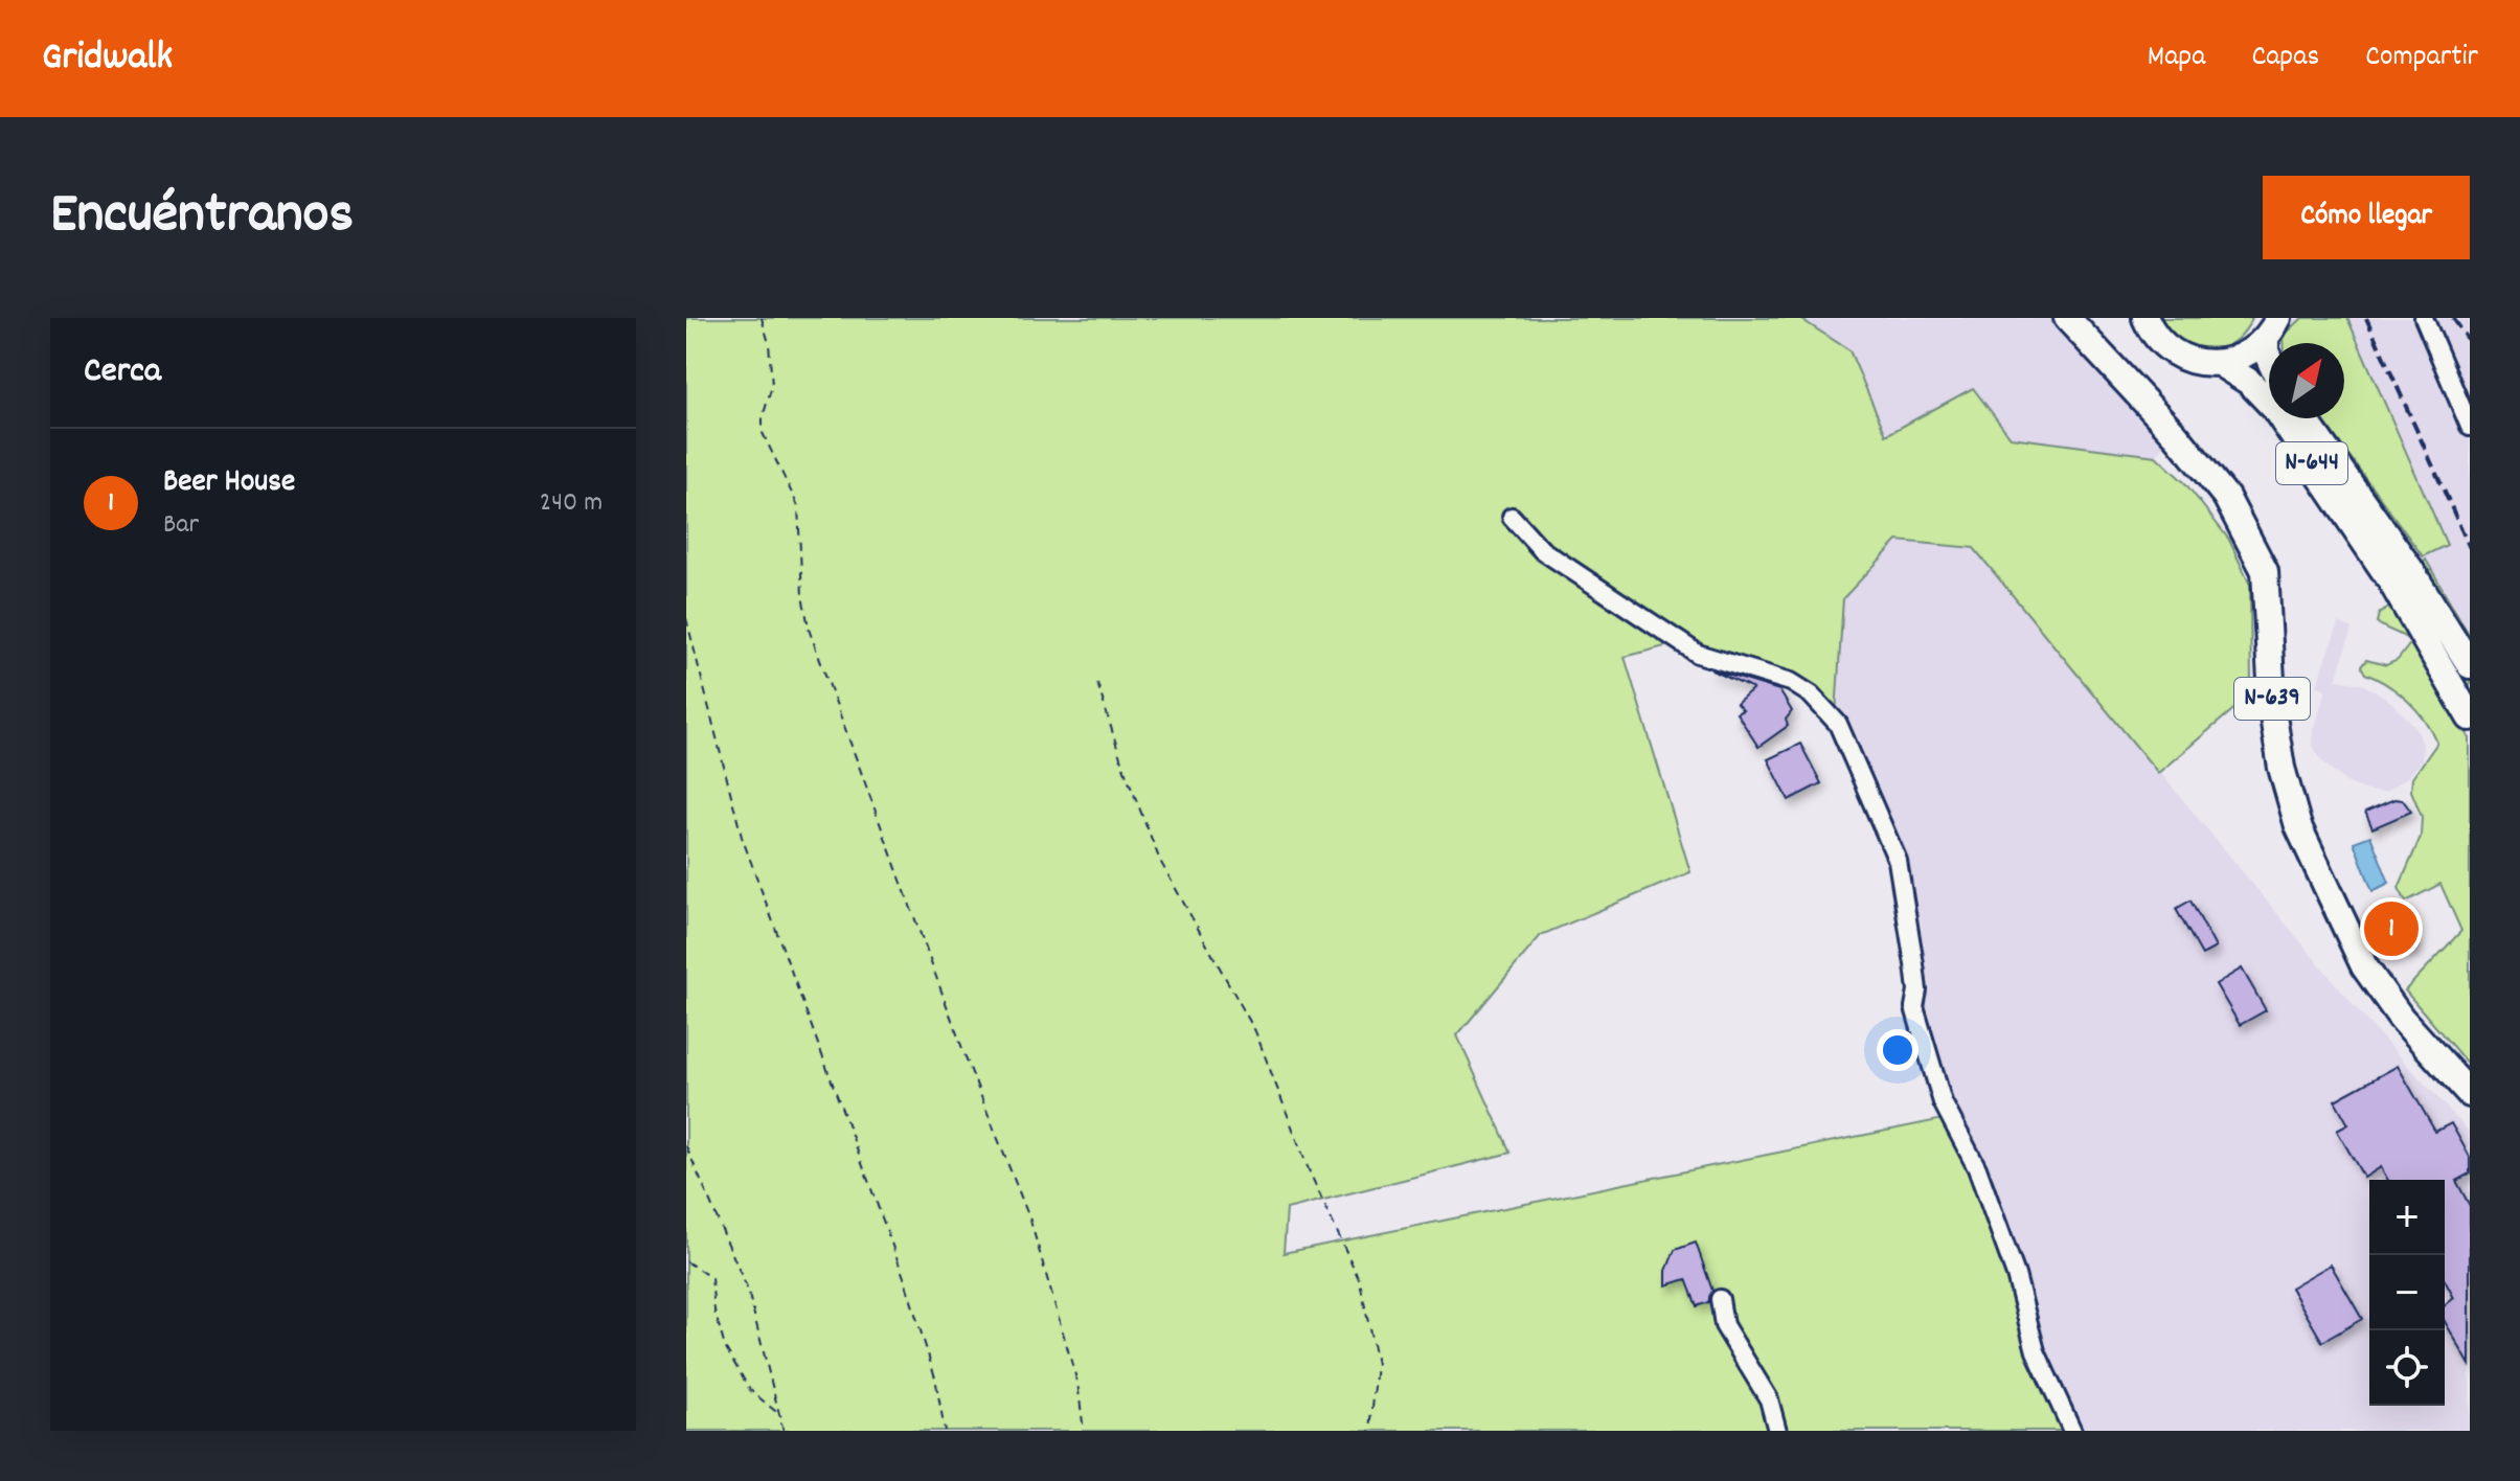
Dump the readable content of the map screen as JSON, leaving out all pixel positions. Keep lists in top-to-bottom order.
{
  "streets": {
    "highway": ["N-644", "N-639"]
  },
  "north": "top right",
  "page": {
    "header": "Gridwalk",
    "nav": ["Mapa", "Capas", "Compartir"],
    "title": "Encuéntranos",
    "buttons": "Cómo llegar",
    "heading": "Cerca",
    "list": [
      {
        "mark": "1",
        "name": "Beer House",
        "note": "Bar",
        "value": "240 m"
      }
    ],
    "pins": "1",
    "map_buttons": ["+", "−"]
  }
}
